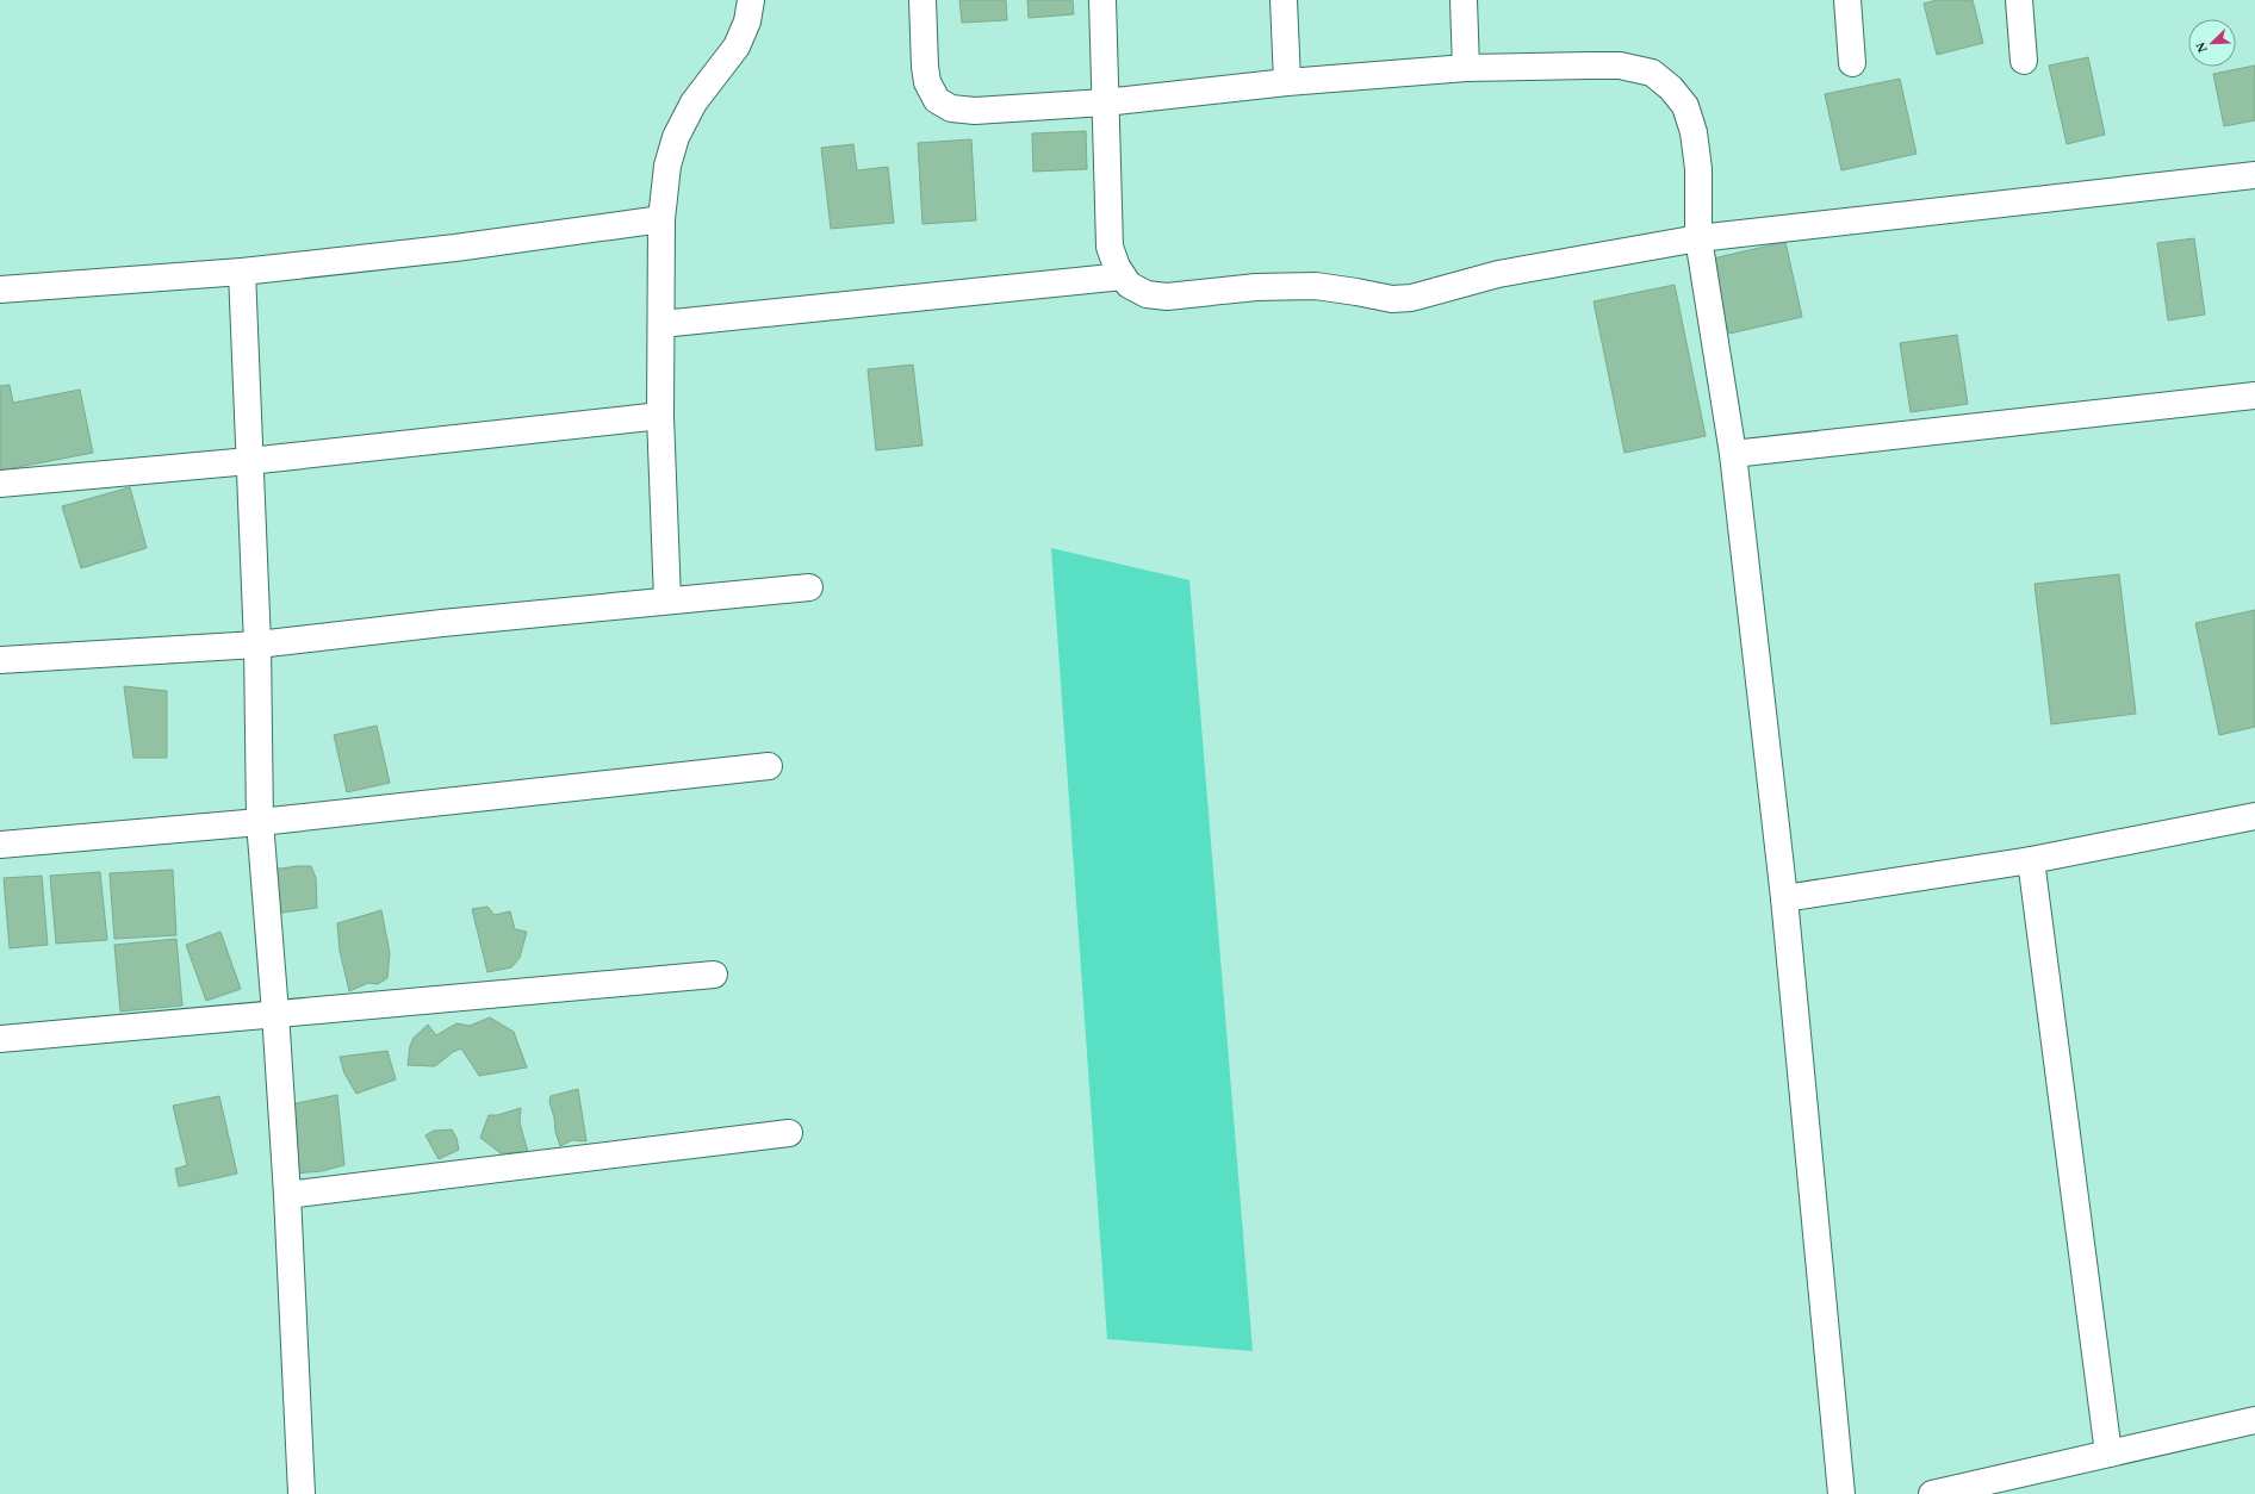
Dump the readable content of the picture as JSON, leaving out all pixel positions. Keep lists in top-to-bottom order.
{
  "north": "bottom left"
}
